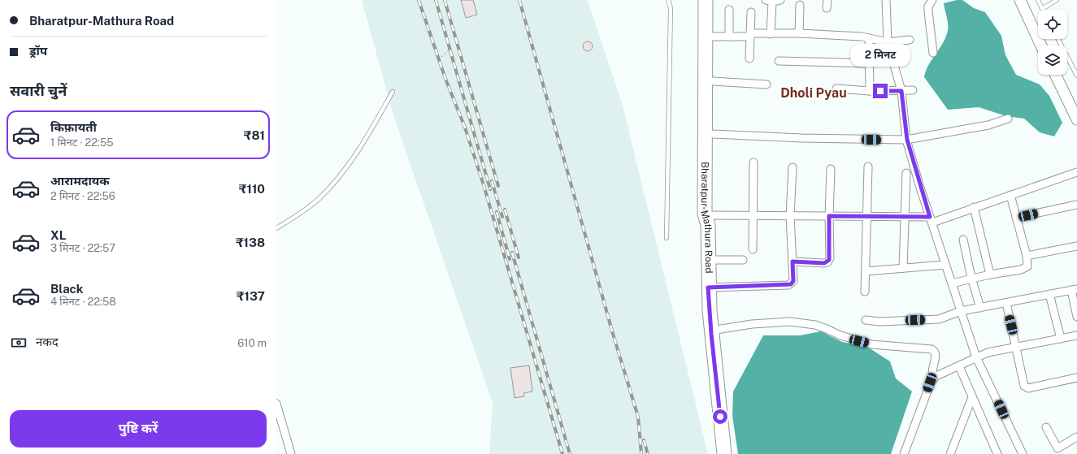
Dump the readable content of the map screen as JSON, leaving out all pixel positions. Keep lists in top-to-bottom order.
{
  "streets": {
    "highway": ["Bharatpur-Mathura Road"]
  },
  "districts": ["Dholi Pyau"],
  "page": {
    "banner": ["Bharatpur-Mathura Road", "ड्रॉप"],
    "bubble": "2 मिनट",
    "heading": "सवारी चुनें",
    "list": [
      {
        "name": "किफ़ायती",
        "note": "1 मिनट · 22:55",
        "value": "₹81"
      },
      {
        "name": "आरामदायक",
        "note": "2 मिनट · 22:56",
        "value": "₹110"
      },
      {
        "name": "XL",
        "note": "3 मिनट · 22:57",
        "value": "₹138"
      },
      {
        "name": "Black",
        "note": "4 मिनट · 22:58",
        "value": "₹137"
      }
    ],
    "pay": ["नकद", "610 m"],
    "buttons": "पुष्टि करें"
  }
}
